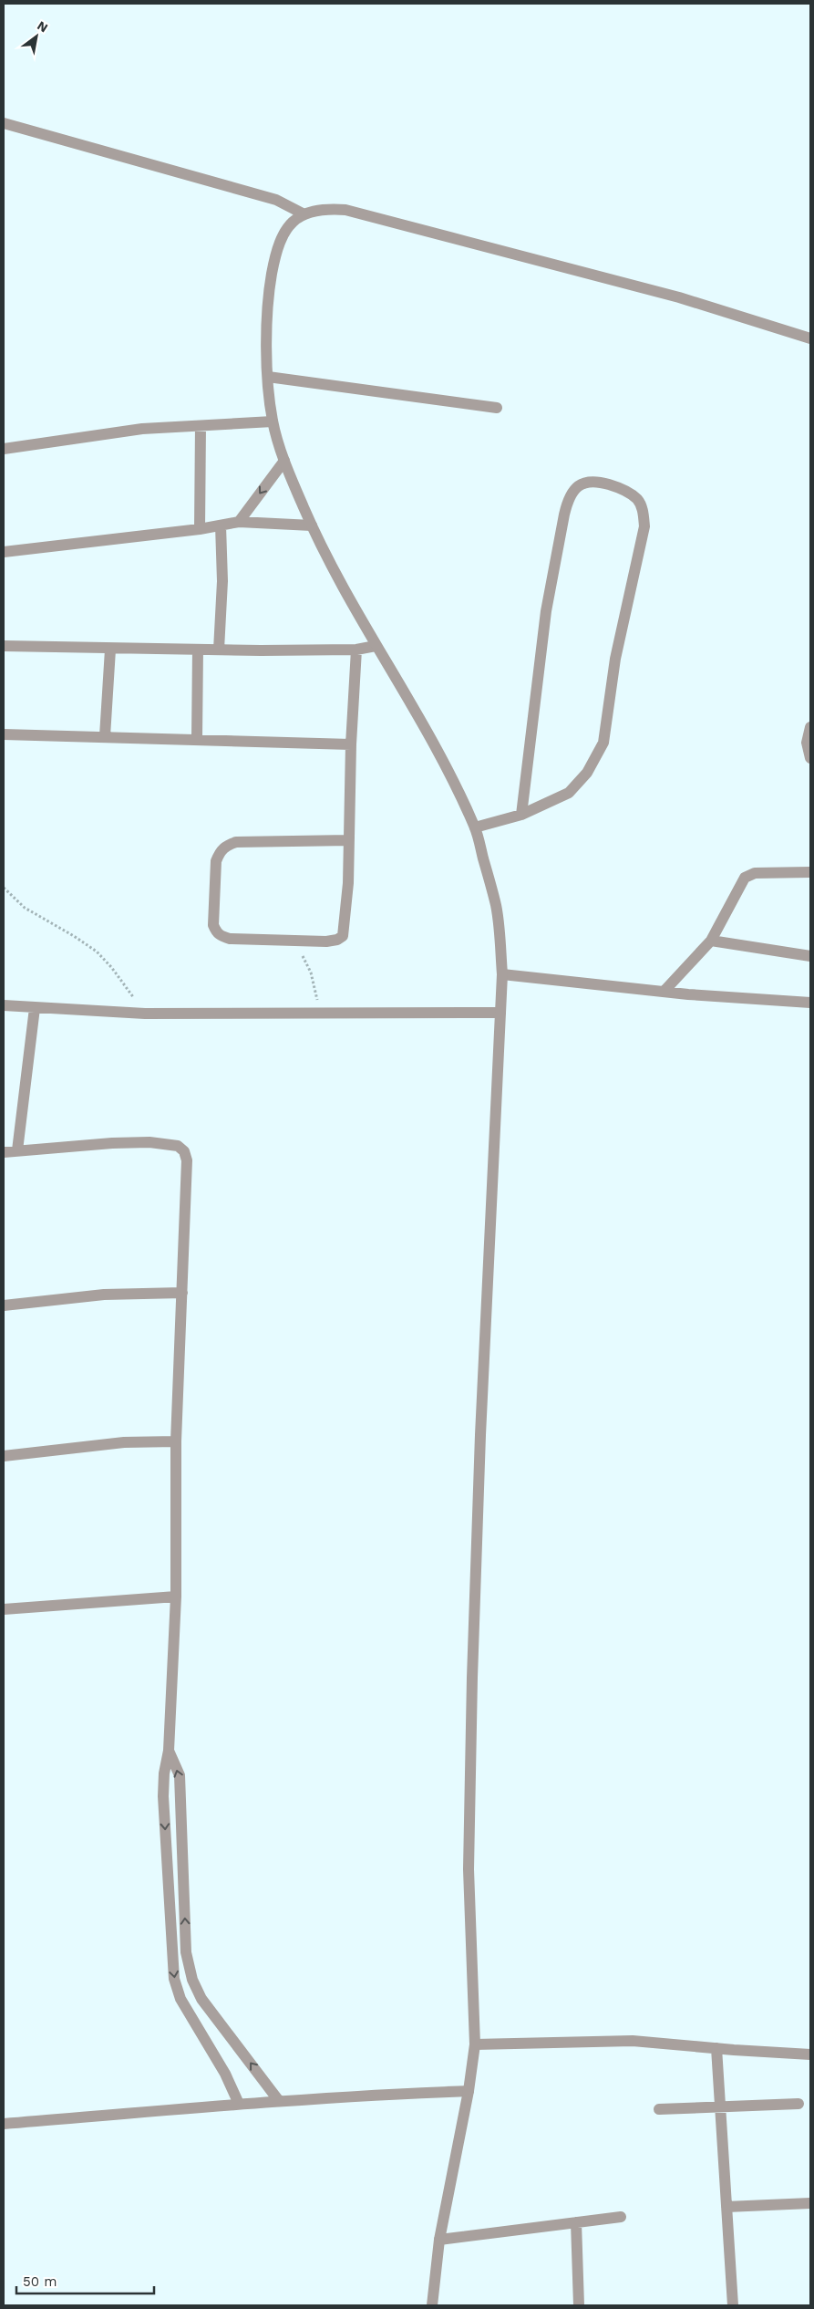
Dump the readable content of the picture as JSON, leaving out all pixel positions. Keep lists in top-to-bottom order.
{
  "scale_bar": "50 m",
  "north": "top right"
}
